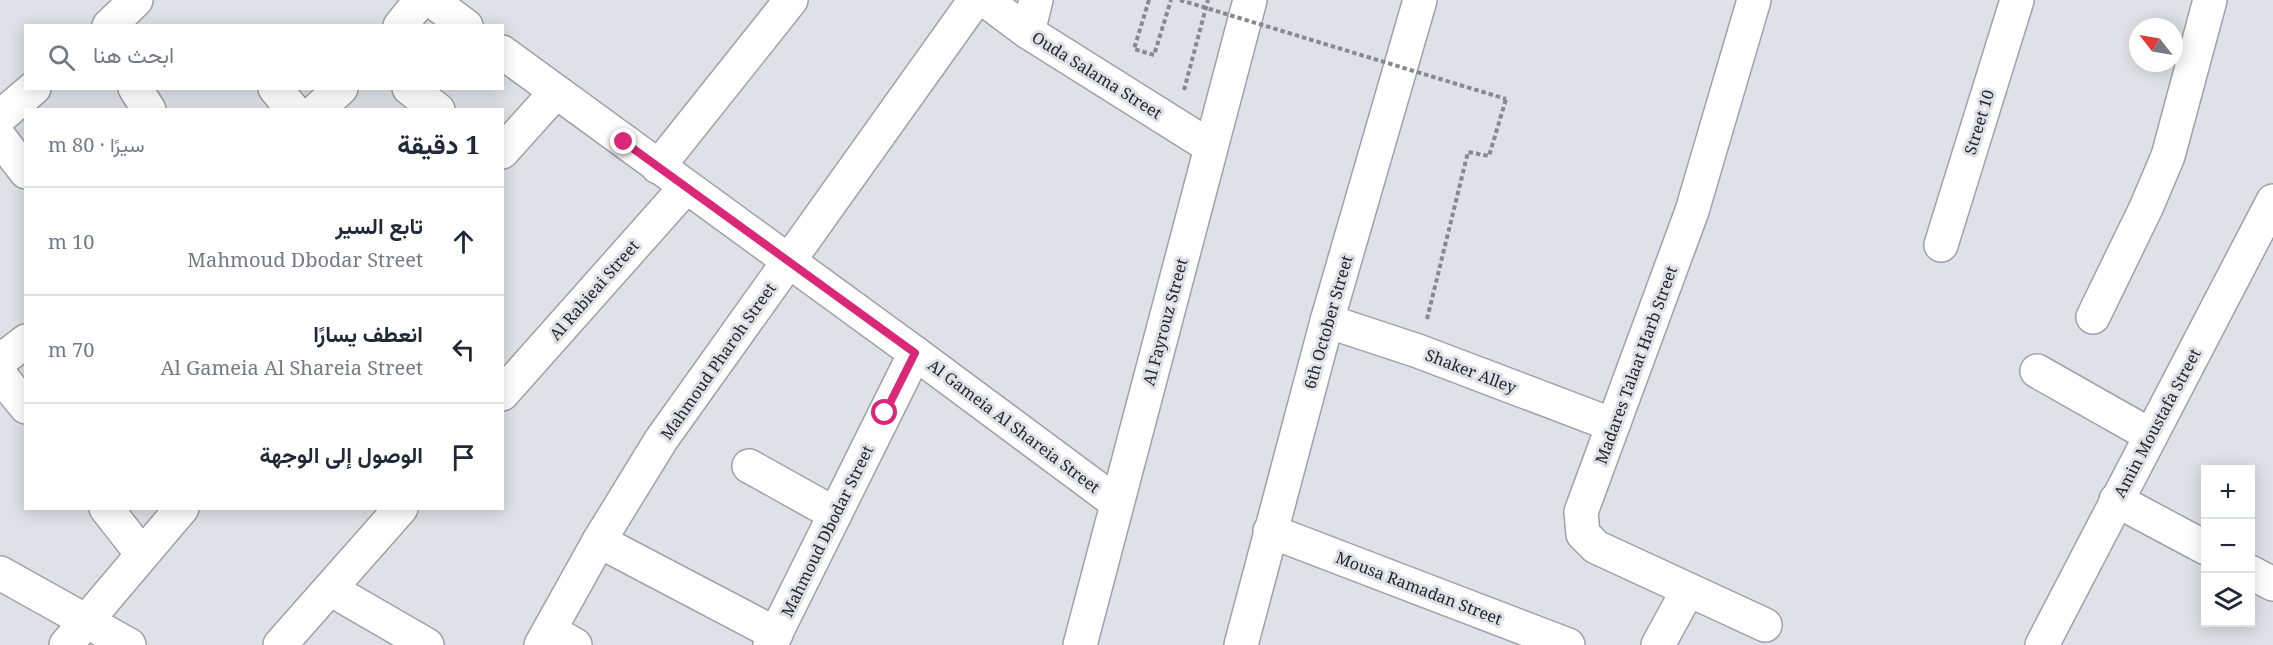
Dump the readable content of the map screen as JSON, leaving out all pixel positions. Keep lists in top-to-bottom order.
{
  "streets": {
    "street": [
      "Ouda Salama Street",
      "Street 10",
      "Al Rabieai Street",
      "Al Fayrouz Street",
      "6th October Street",
      "Mahmoud Pharoh Street",
      "Madares Talaat Harb Street",
      "Shaker Alley",
      "Amin Moustafa Street",
      "Al Gameia Al Shareia Street",
      "Mahmoud Dbodar Street",
      "Mousa Ramadan Street"
    ]
  },
  "crossings": [
    ["Ouda Salama Street", "Al Fayrouz Street"],
    ["Al Rabieai Street", "Al Gameia Al Shareia Street"],
    ["Al Fayrouz Street", "Al Gameia Al Shareia Street"],
    ["6th October Street", "Shaker Alley"],
    ["6th October Street", "Mousa Ramadan Street"],
    ["Mahmoud Pharoh Street", "Al Gameia Al Shareia Street"],
    ["Madares Talaat Harb Street", "Shaker Alley"],
    ["Al Gameia Al Shareia Street", "Mahmoud Dbodar Street"]
  ],
  "north": "top left",
  "page": {
    "search": "ابحث هنا",
    "heading": ["1 دقيقة", "سيرًا · 80 m"],
    "list": [
      ["تابع السير", "Mahmoud Dbodar Street", "10 m"],
      ["انعطف يسارًا", "Al Gameia Al Shareia Street", "70 m"],
      "الوصول إلى الوجهة"
    ],
    "map_buttons": ["+", "−"]
  }
}
